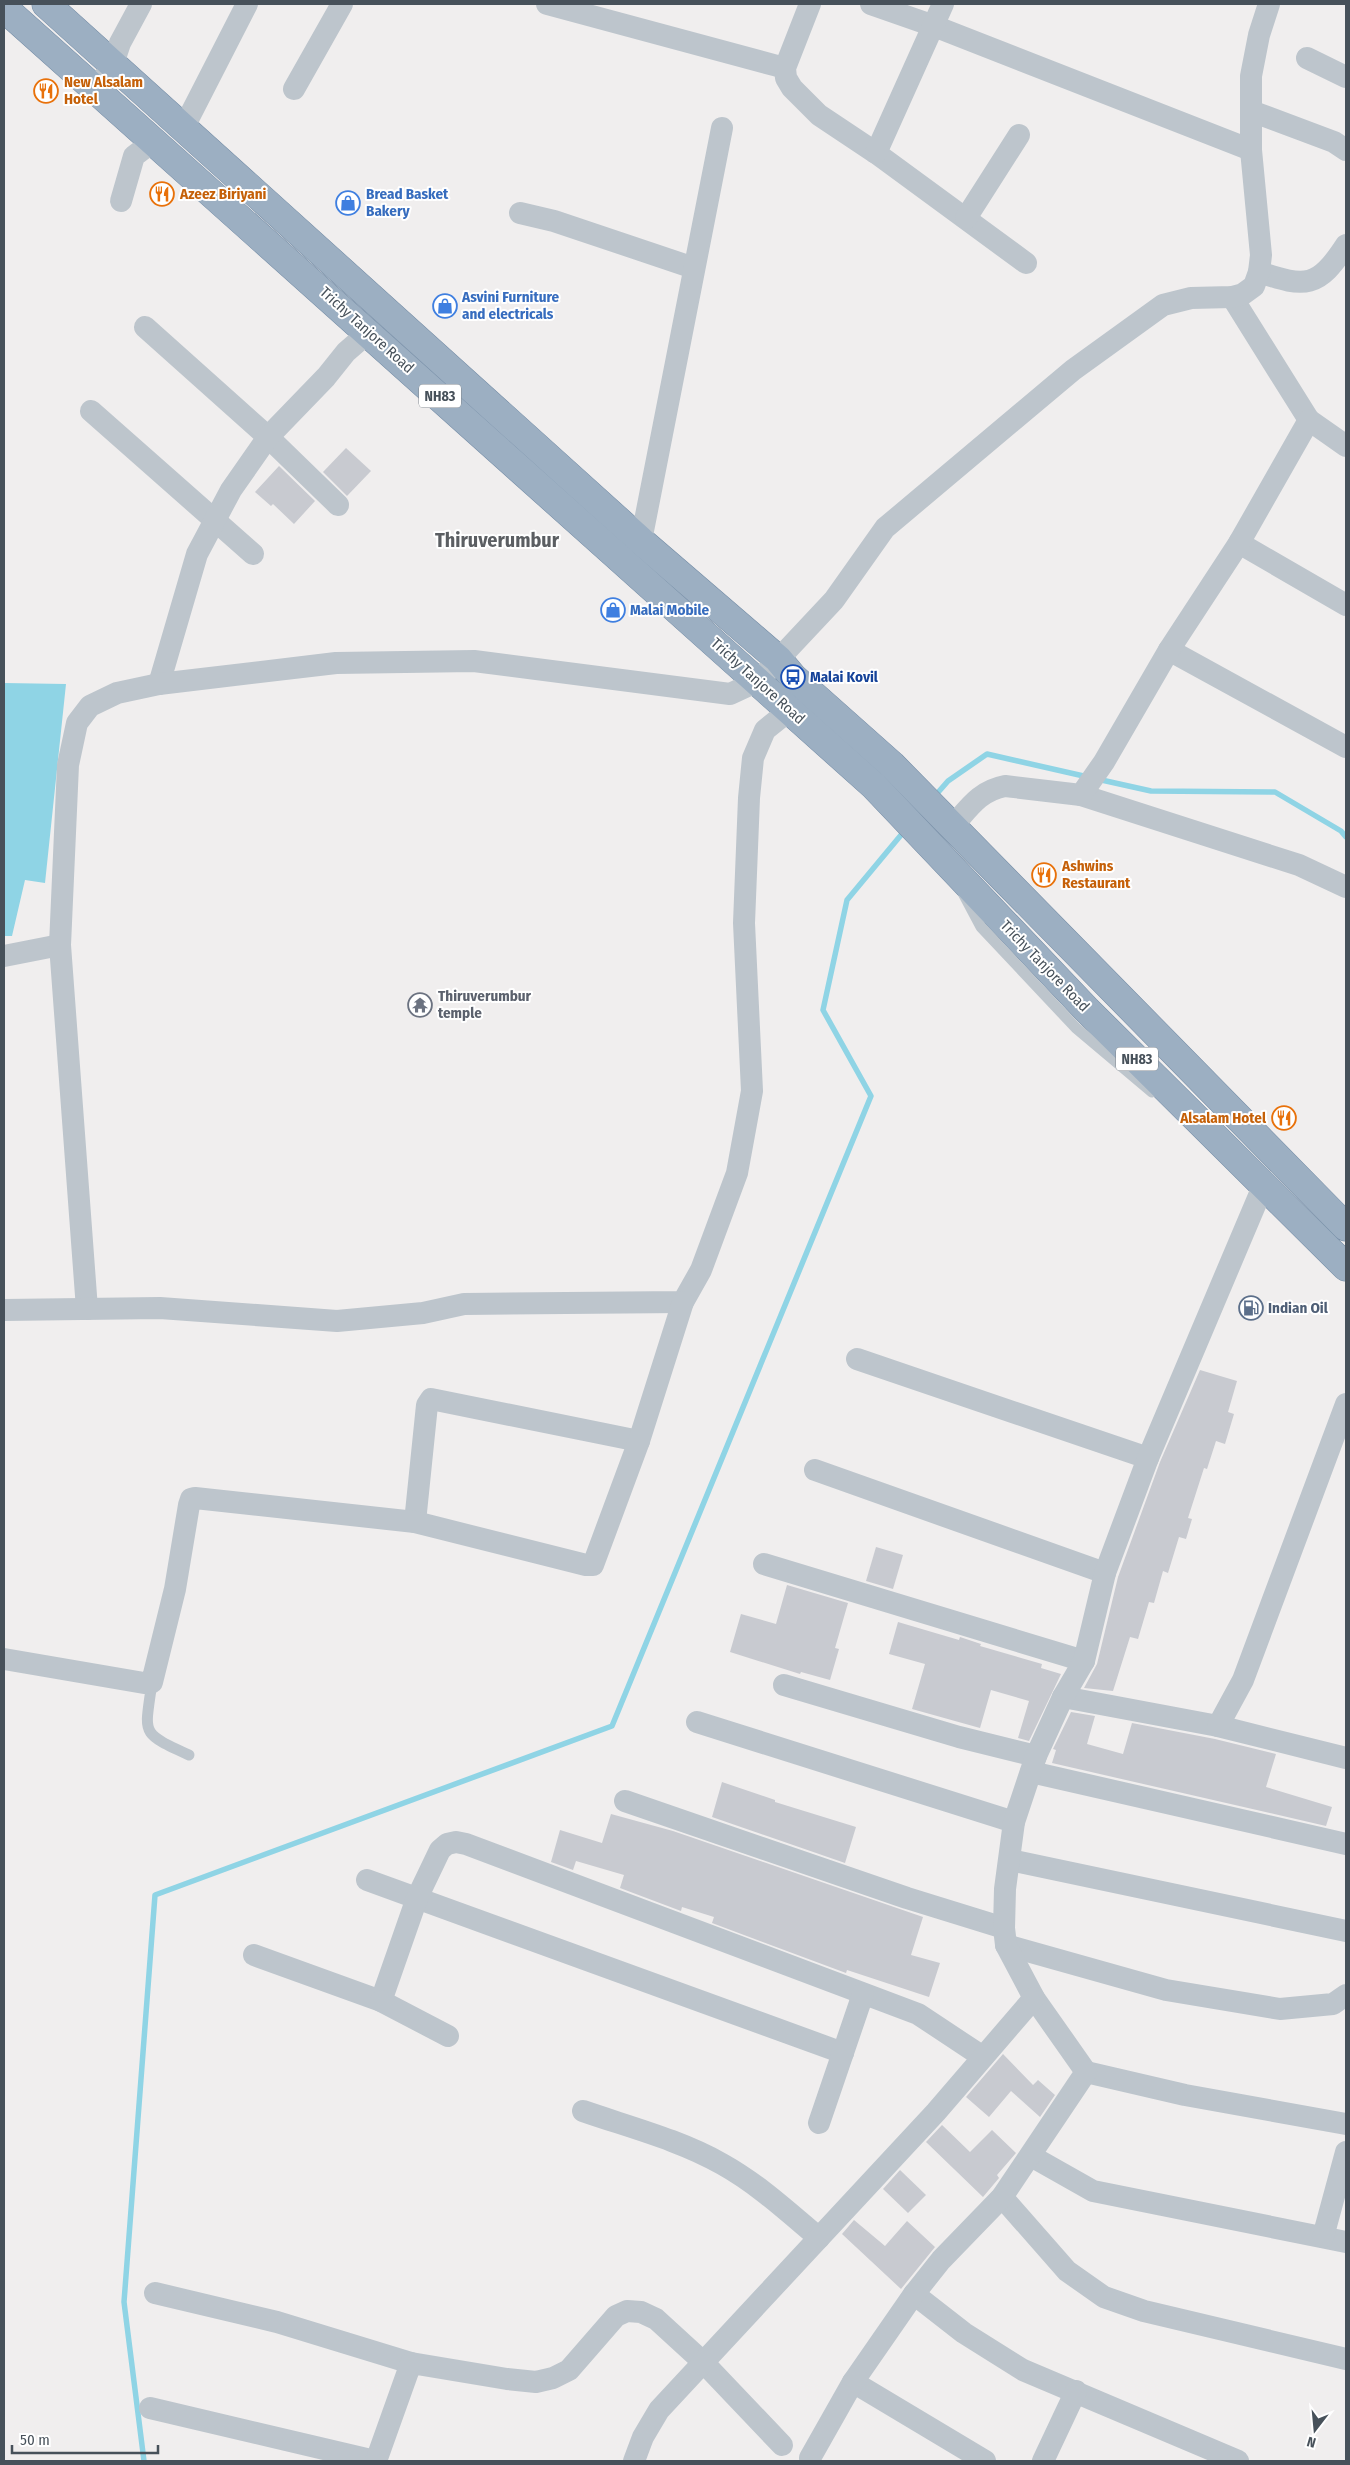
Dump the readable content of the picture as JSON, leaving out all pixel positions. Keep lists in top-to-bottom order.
{
  "streets": {
    "highway": ["Trichy Tanjore Road", "NH83"]
  },
  "districts": ["Thiruverumbur"],
  "places": {
    "restaurant": [
      "New Alsalam Hotel",
      "Azeez Biriyani",
      "Ashwins Restaurant",
      "Alsalam Hotel"
    ],
    "shop": ["Bread Basket Bakery", "Asvini Furniture and electricals", "Malai Mobile"],
    "bus stop": ["Malai Kovil"],
    "temple": ["Thiruverumbur temple"],
    "fuel station": ["Indian Oil"]
  },
  "scale_bar": "50 m",
  "north": "bottom"
}
